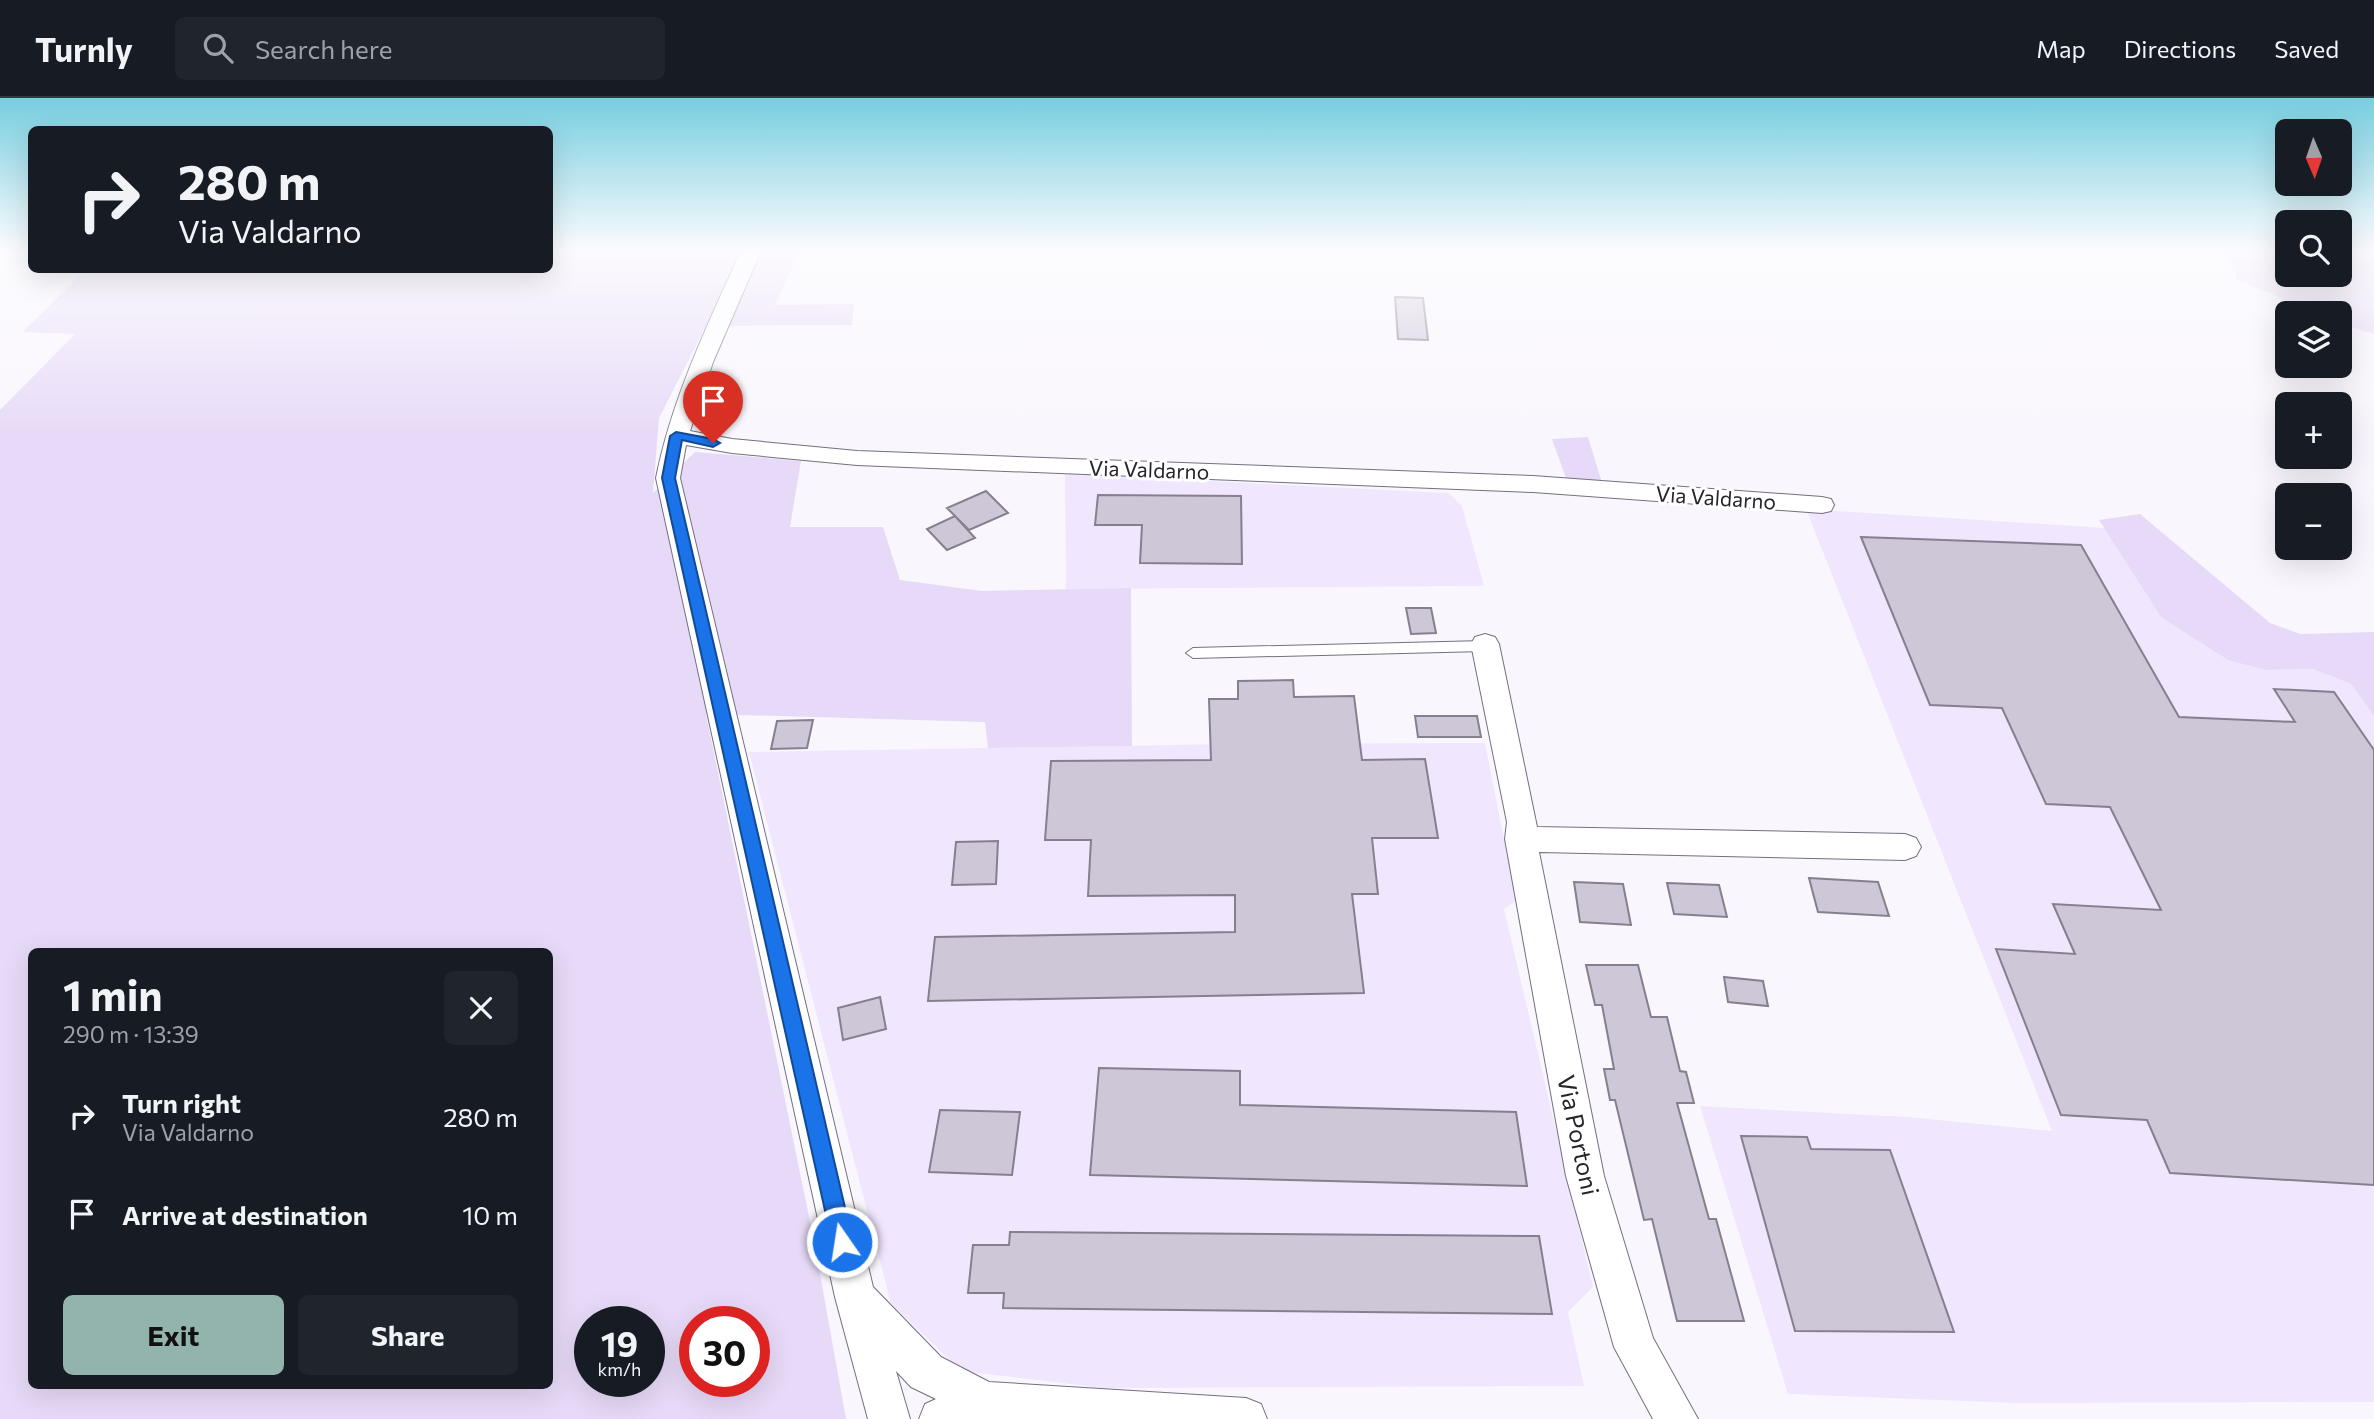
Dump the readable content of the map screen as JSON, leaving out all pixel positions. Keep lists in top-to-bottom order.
{
  "streets": {
    "street": ["Via Valdarno", "Via Portoni"]
  },
  "north": "bottom",
  "page": {
    "header": "Turnly",
    "search": "Search here",
    "nav": ["Map", "Directions", "Saved"],
    "map_buttons": ["+", "−"],
    "turn": ["280 m", "Via Valdarno"],
    "heading": ["1 min", "290 m · 13:39"],
    "list": [
      {
        "name": "Turn right",
        "note": "Via Valdarno",
        "value": "280 m"
      },
      {
        "name": "Arrive at destination",
        "value": "10 m"
      }
    ],
    "buttons": ["Exit", "Share"],
    "speed": "19 km/h",
    "limit": "30"
  }
}
